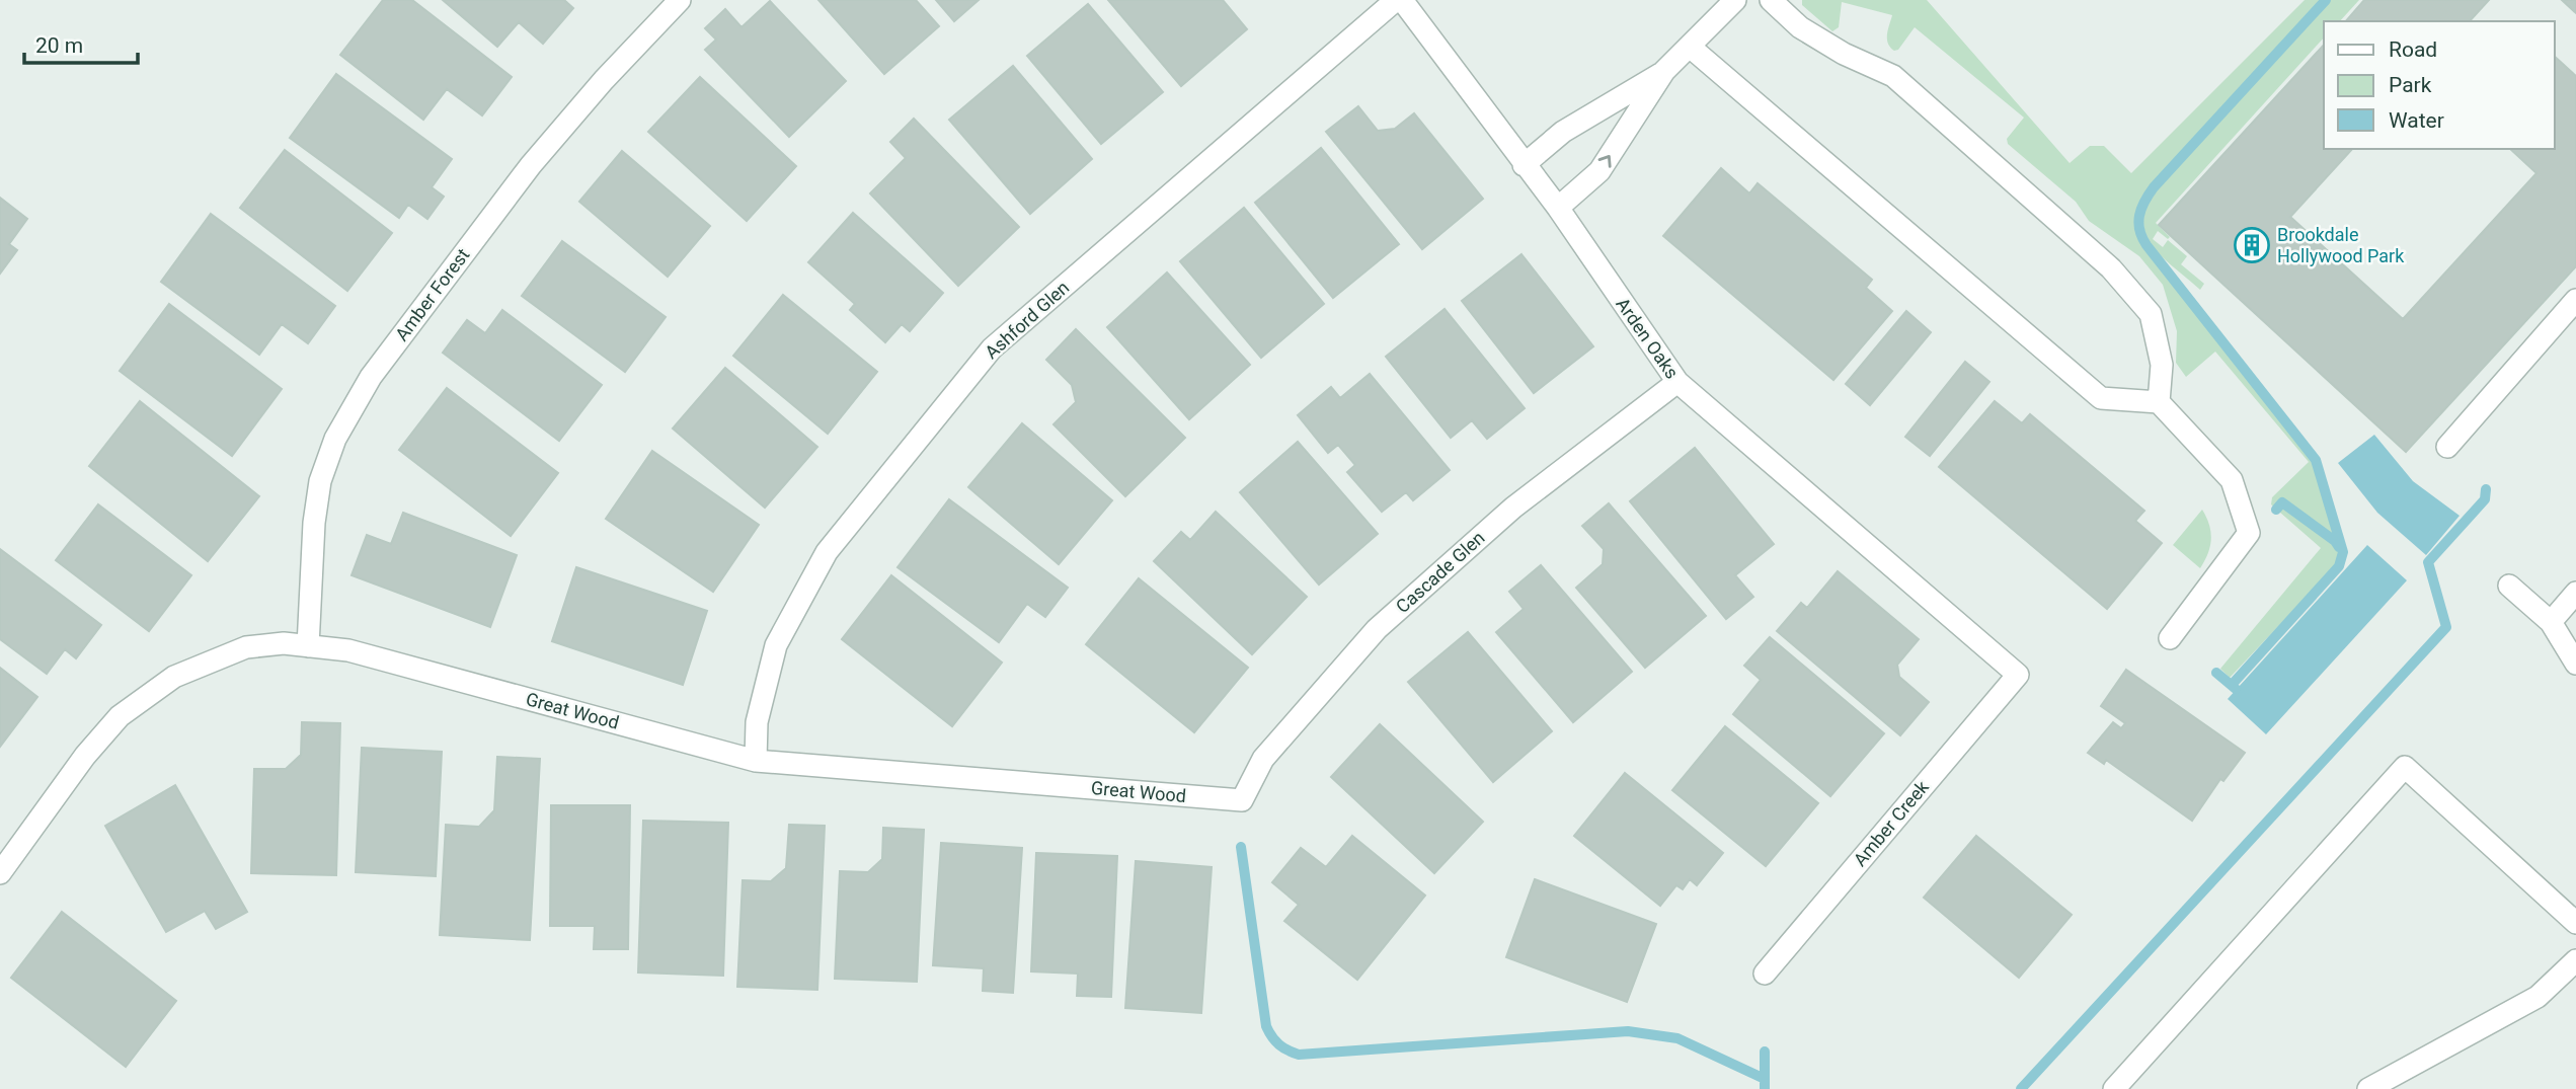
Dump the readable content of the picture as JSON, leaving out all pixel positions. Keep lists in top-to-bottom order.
{
  "streets": {
    "street": [
      "Amber Forest",
      "Ashford Glen",
      "Arden Oaks",
      "Cascade Glen",
      "Great Wood",
      "Amber Creek"
    ]
  },
  "crossings": [
    ["Amber Forest", "Great Wood"],
    ["Ashford Glen", "Great Wood"],
    ["Arden Oaks", "Cascade Glen"],
    ["Arden Oaks", "Amber Creek"],
    ["Cascade Glen", "Great Wood"]
  ],
  "places": {
    "building": ["Brookdale Hollywood Park"]
  },
  "legend": ["Road", "Park", "Water"],
  "scale_bar": "20 m"
}
